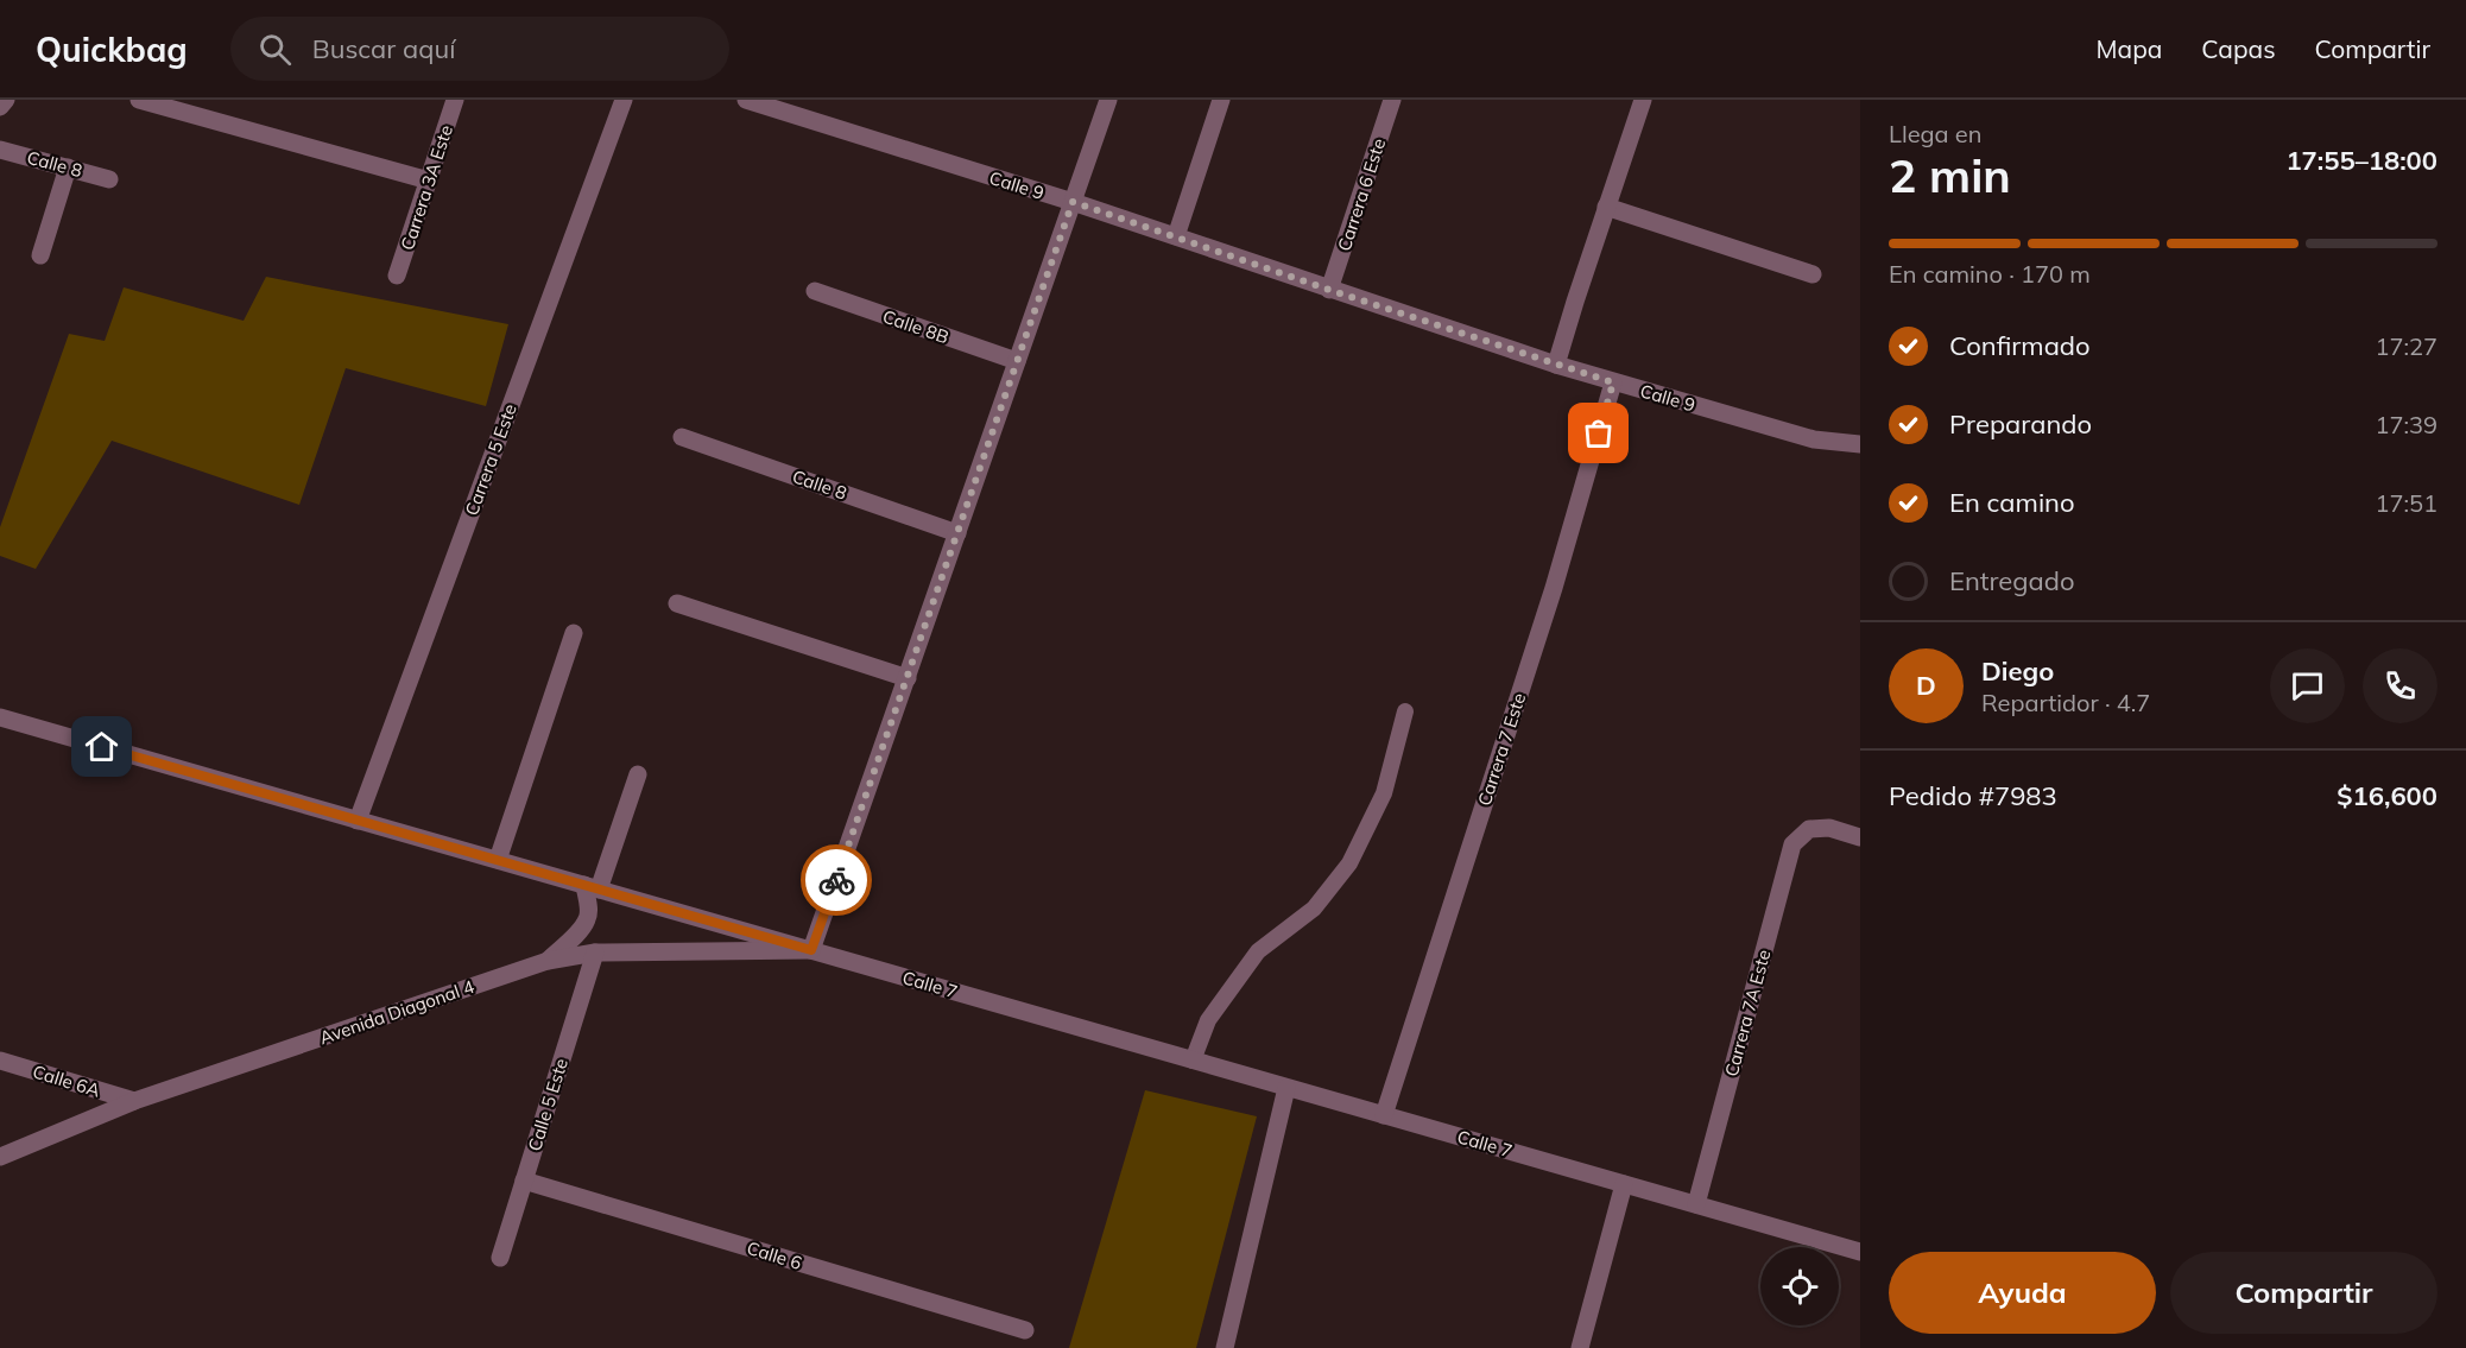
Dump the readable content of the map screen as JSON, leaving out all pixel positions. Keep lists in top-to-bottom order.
{
  "streets": {
    "street": [
      "Calle 8",
      "Calle 9",
      "Carrera 3A Este",
      "Carrera 6 Este",
      "Calle 8B",
      "Carrera 5 Este",
      "Carrera 7 Este",
      "Calle 7",
      "Avenida Diagonal 4",
      "Carrera 7A Este",
      "Calle 6A",
      "Calle 5 Este",
      "Calle 6"
    ]
  },
  "crossings": [
    ["Calle 9", "Carrera 6 Este"],
    ["Calle 9", "Carrera 7 Este"],
    ["Carrera 5 Este", "Calle 7"],
    ["Carrera 7 Este", "Calle 7"],
    ["Calle 7", "Avenida Diagonal 4"],
    ["Calle 7", "Carrera 7A Este"],
    ["Avenida Diagonal 4", "Calle 6A"],
    ["Avenida Diagonal 4", "Calle 5 Este"],
    ["Calle 5 Este", "Calle 6"]
  ],
  "page": {
    "header": "Quickbag",
    "search": "Buscar aquí",
    "nav": ["Mapa", "Capas", "Compartir"],
    "heading": ["2 min", "Llega en", "17:55–18:00"],
    "panel": [
      "Diego",
      "Repartidor · 4.7",
      "Pedido #7983",
      "$16,600"
    ],
    "bar": "En camino · 170 m",
    "list": [
      ["Confirmado", "17:27"],
      ["Preparando", "17:39"],
      ["En camino", "17:51"],
      "Entregado"
    ],
    "round": "D",
    "buttons": ["Ayuda", "Compartir"]
  }
}
